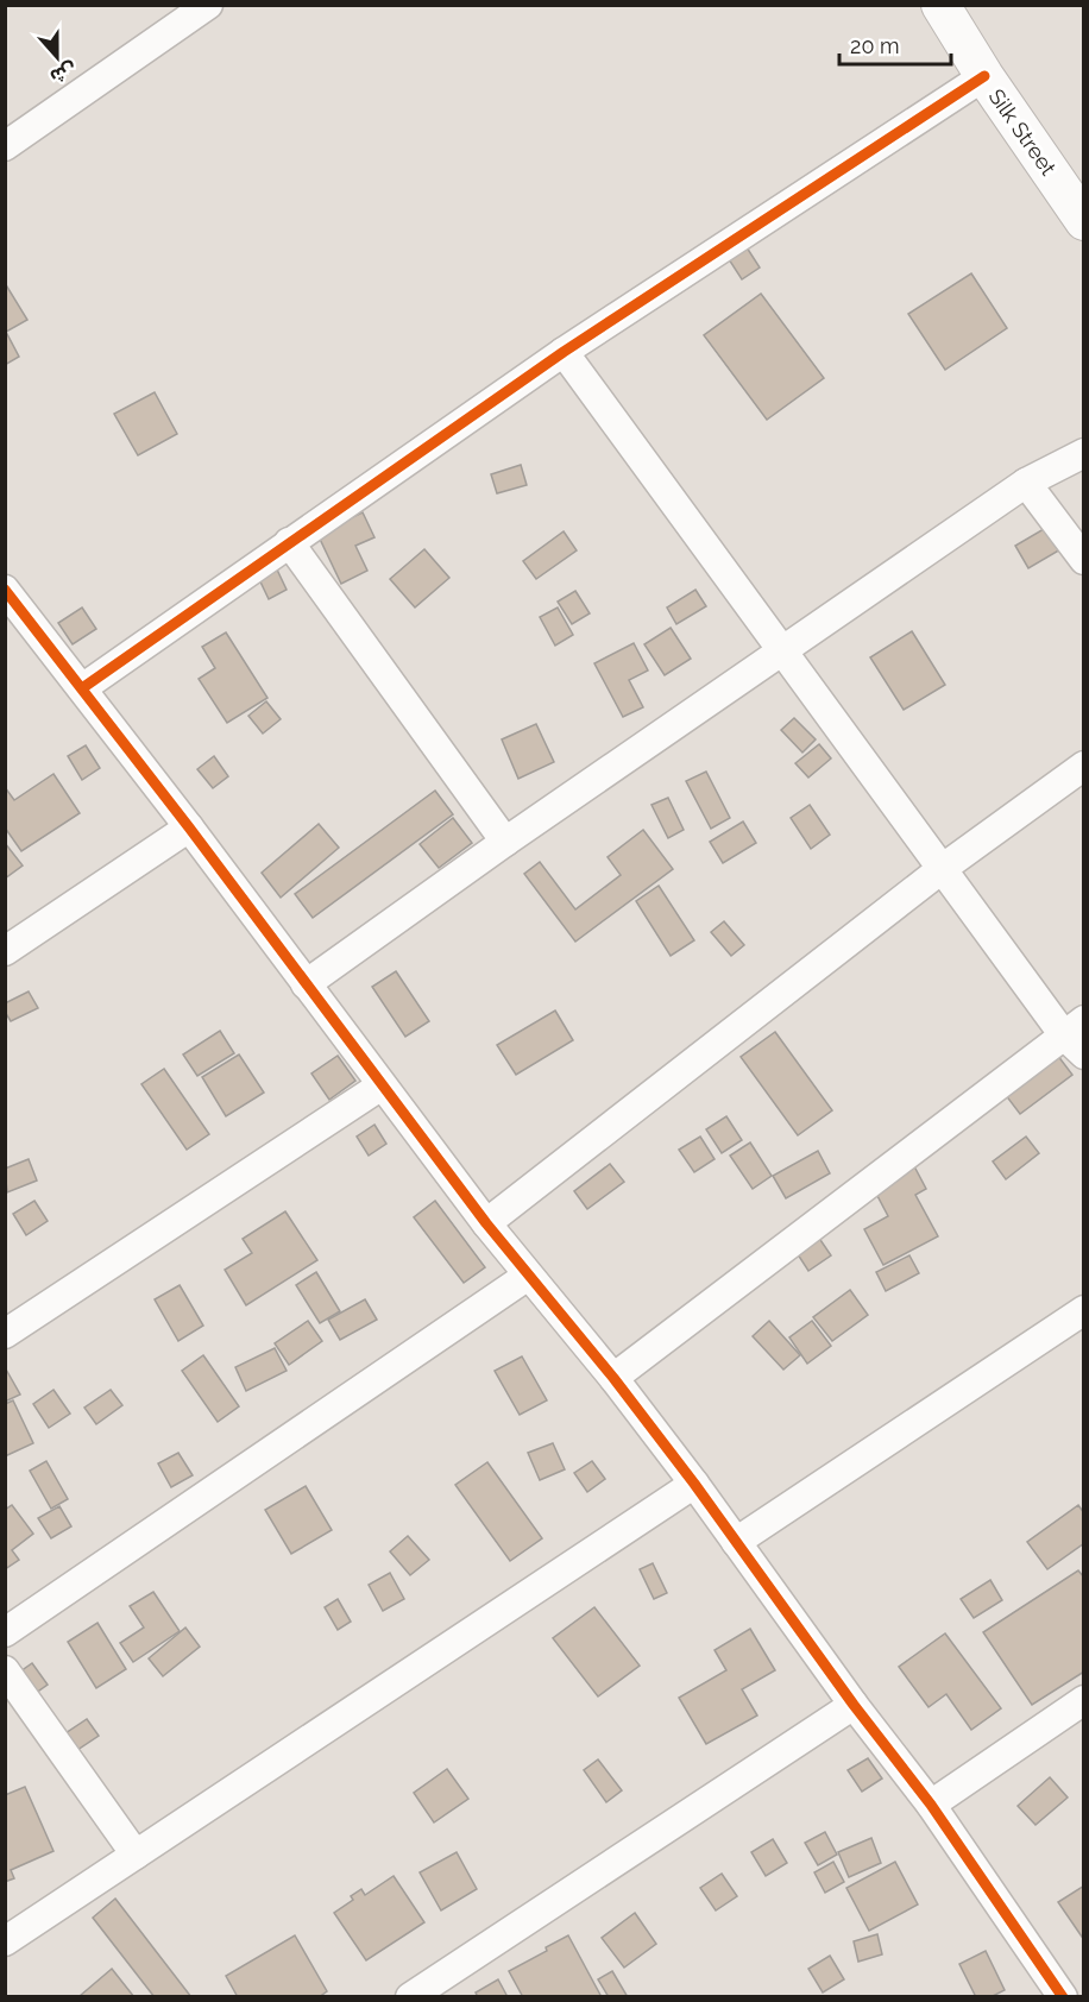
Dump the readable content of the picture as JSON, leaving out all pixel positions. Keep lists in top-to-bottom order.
{
  "streets": {
    "street": ["Silk Street"]
  },
  "scale_bar": "20 m",
  "north": "bottom"
}
